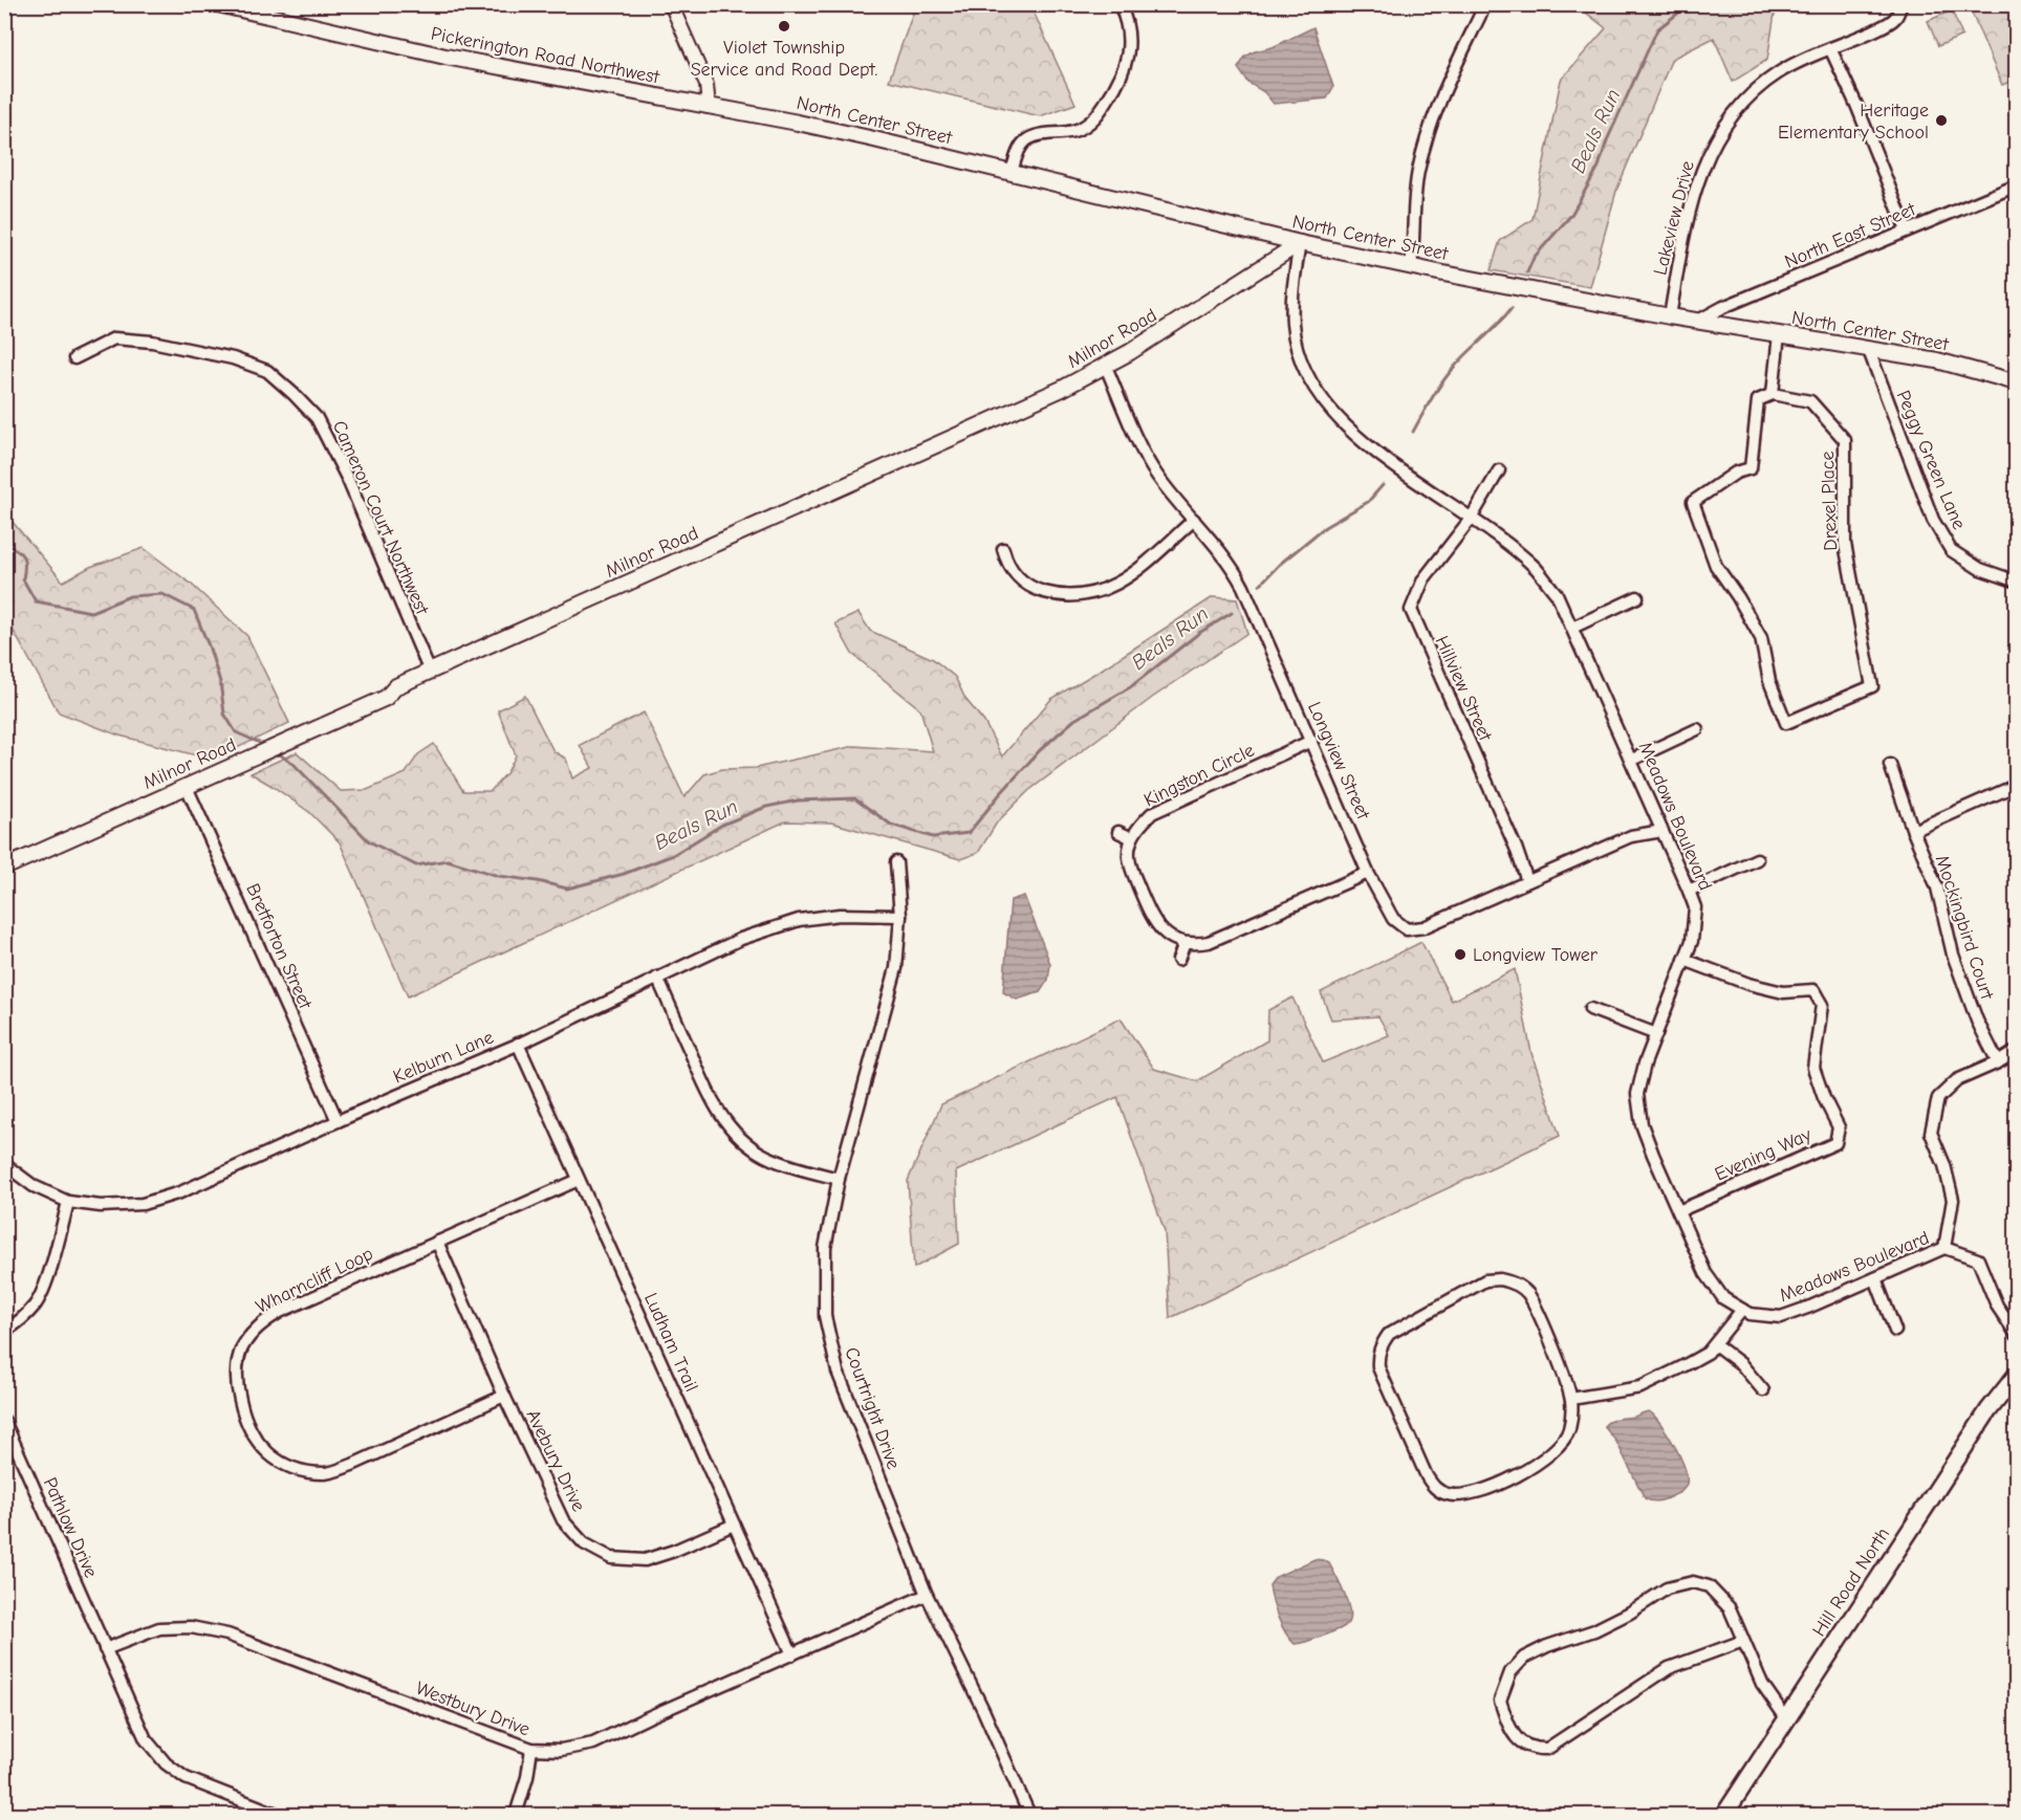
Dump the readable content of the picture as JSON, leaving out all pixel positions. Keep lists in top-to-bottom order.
{
  "streets": {
    "main road": [
      "Pickerington Road Northwest",
      "North Center Street",
      "Milnor Road",
      "Hill Road North"
    ],
    "street": [
      "Lakeview Drive",
      "North East Street",
      "Peggy Green Lane",
      "Drexel Place",
      "Cameron Court Northwest",
      "Hillview Street",
      "Longview Street",
      "Kingston Circle",
      "Meadows Boulevard",
      "Mockingbird Court",
      "Bretforton Street",
      "Kelburn Lane",
      "Evening Way",
      "Wharncliff Loop",
      "Ludham Trail",
      "Courtright Drive",
      "Avebury Drive",
      "Pathlow Drive",
      "Westbury Drive"
    ]
  },
  "crossings": [
    ["Pickerington Road Northwest", "North Center Street"],
    ["North Center Street", "Lakeview Drive"],
    ["North Center Street", "North East Street"],
    ["North Center Street", "Milnor Road"],
    ["North Center Street", "Peggy Green Lane"],
    ["North Center Street", "Meadows Boulevard"],
    ["Milnor Road", "Cameron Court Northwest"],
    ["Milnor Road", "Longview Street"],
    ["Milnor Road", "Meadows Boulevard"],
    ["Milnor Road", "Bretforton Street"],
    ["Hillview Street", "Longview Street"],
    ["Hillview Street", "Meadows Boulevard"],
    ["Longview Street", "Kingston Circle"],
    ["Longview Street", "Meadows Boulevard"],
    ["Meadows Boulevard", "Evening Way"],
    ["Bretforton Street", "Kelburn Lane"],
    ["Kelburn Lane", "Ludham Trail"],
    ["Kelburn Lane", "Courtright Drive"],
    ["Wharncliff Loop", "Ludham Trail"],
    ["Wharncliff Loop", "Avebury Drive"],
    ["Ludham Trail", "Avebury Drive"],
    ["Ludham Trail", "Westbury Drive"],
    ["Courtright Drive", "Westbury Drive"],
    ["Pathlow Drive", "Westbury Drive"]
  ],
  "water": ["Beals Run"],
  "places": ["Violet Township Service and Road Dept.", "Heritage Elementary School", "Longview Tower"]
}
